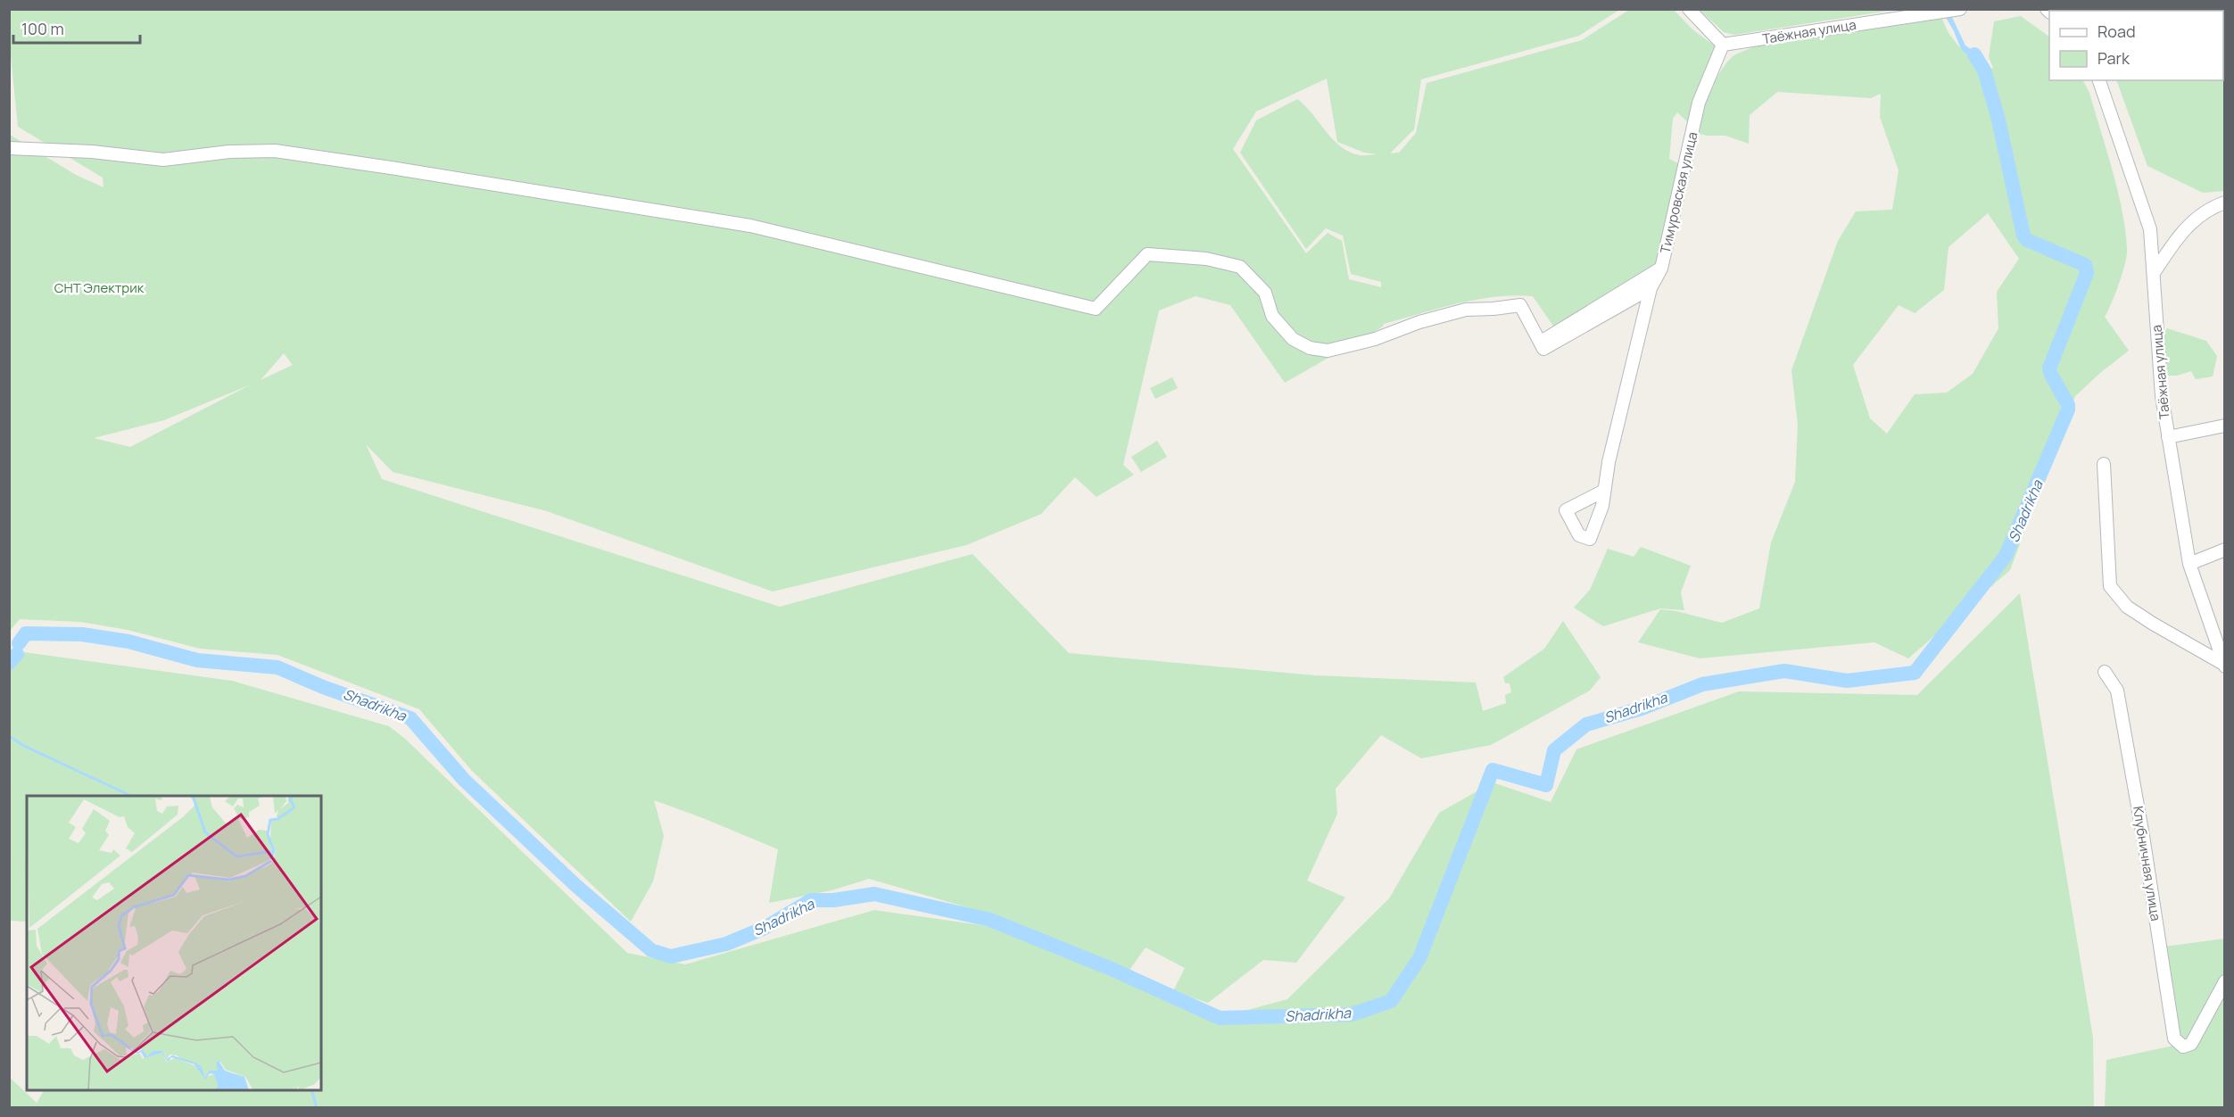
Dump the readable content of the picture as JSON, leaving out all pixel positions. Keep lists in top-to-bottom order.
{
  "streets": {
    "street": ["Таёжная улица", "Тимуровская улица", "Клубничная улица"]
  },
  "crossings": [
    ["Таёжная улица", "Тимуровская улица"]
  ],
  "water": ["Shadrikha"],
  "parks": ["СНТ Электрик"],
  "legend": ["Road", "Park"],
  "scale_bar": "100 m"
}
